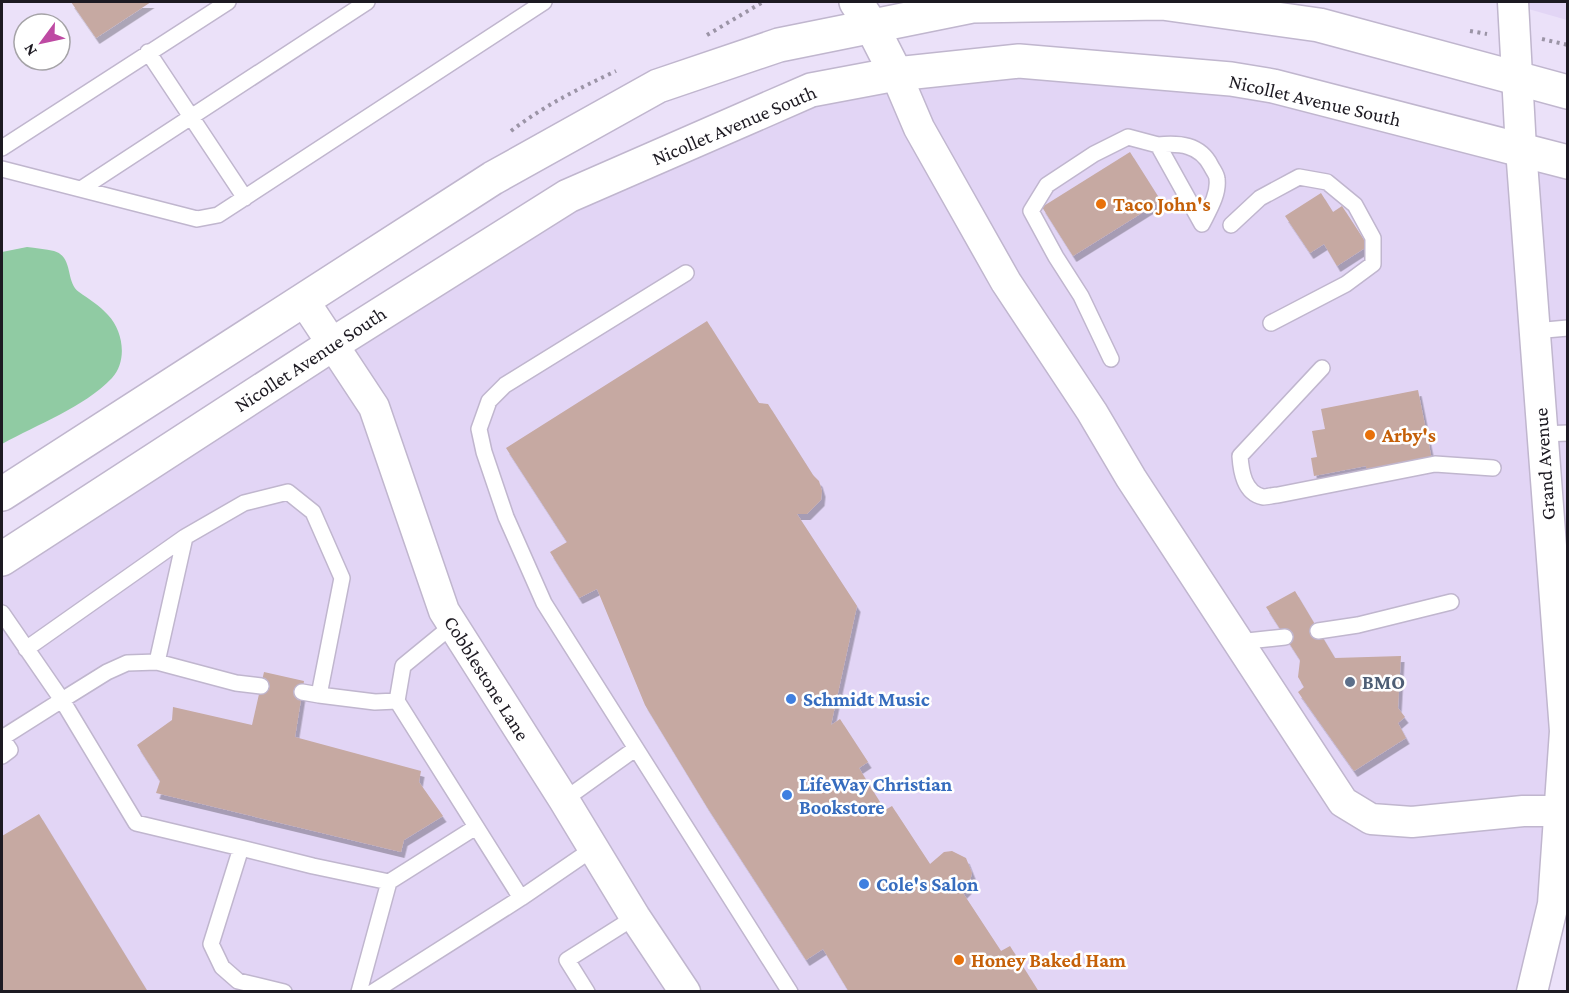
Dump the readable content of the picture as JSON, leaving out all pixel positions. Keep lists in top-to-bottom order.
{
  "streets": {
    "main road": ["Nicollet Avenue South"],
    "street": ["Grand Avenue", "Cobblestone Lane"]
  },
  "crossings": [
    ["Nicollet Avenue South", "Grand Avenue"],
    ["Nicollet Avenue South", "Cobblestone Lane"]
  ],
  "places": [
    "Taco John's",
    "Arby's",
    "BMO",
    "Schmidt Music",
    "LifeWay Christian Bookstore",
    "Cole's Salon",
    "Honey Baked Ham"
  ],
  "north": "bottom left"
}
